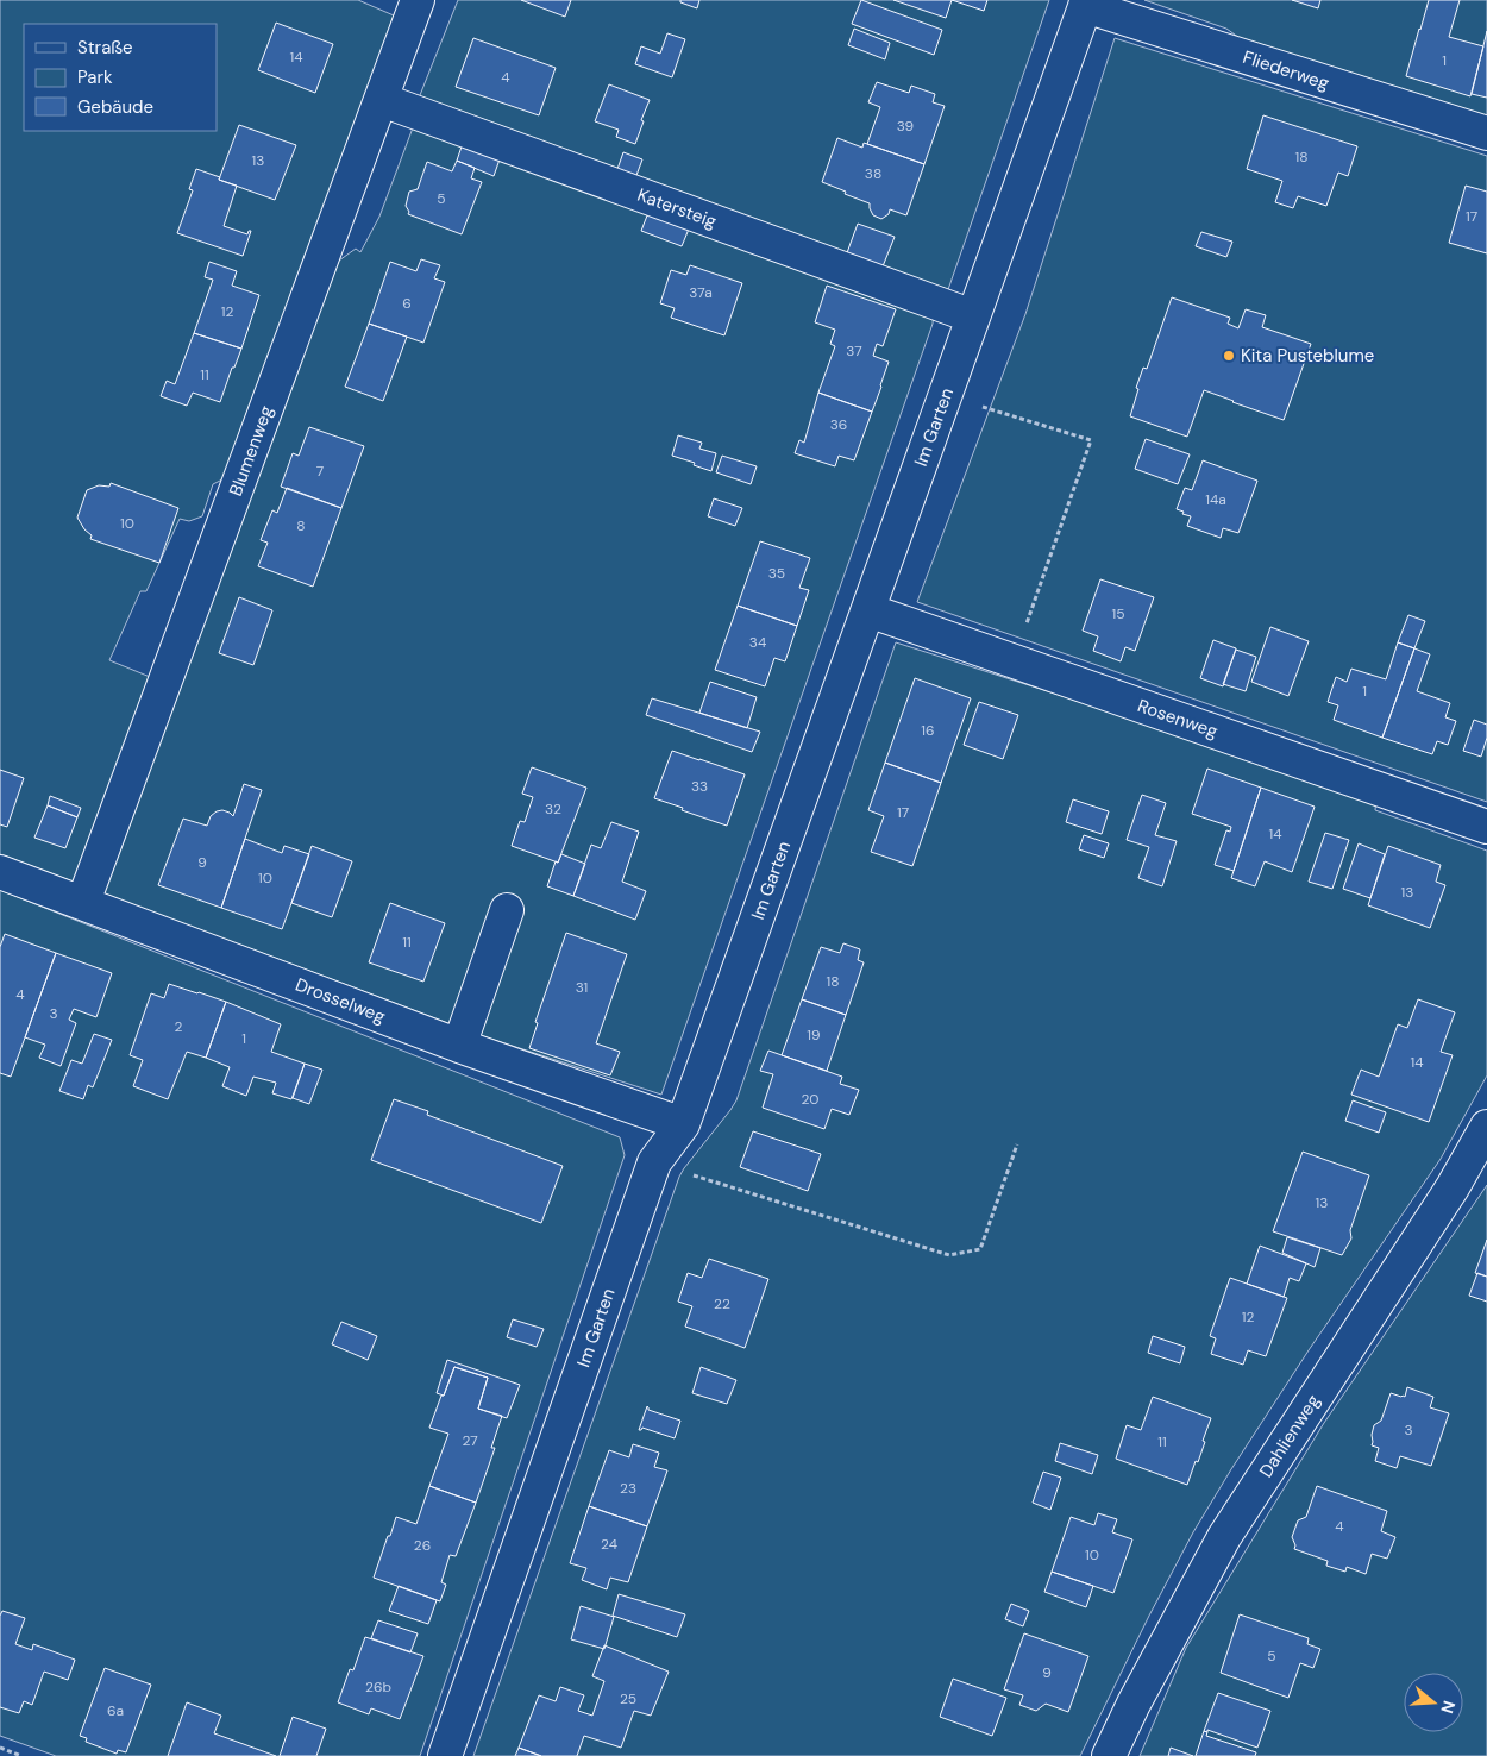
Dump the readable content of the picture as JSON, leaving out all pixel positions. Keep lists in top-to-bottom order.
{
  "streets": {
    "street": [
      "Fliederweg",
      "Katersteig",
      "Im Garten",
      "Blumenweg",
      "Rosenweg",
      "Drosselweg",
      "Dahlienweg"
    ]
  },
  "crossings": [
    ["Fliederweg", "Im Garten"],
    ["Katersteig", "Im Garten"],
    ["Katersteig", "Blumenweg"],
    ["Im Garten", "Rosenweg"],
    ["Im Garten", "Drosselweg"],
    ["Blumenweg", "Drosselweg"]
  ],
  "places": ["Kita Pusteblume"],
  "house_numbers": [
    "14",
    "1",
    "4",
    "39",
    "18",
    "13",
    "38",
    "5",
    "17",
    "37a",
    "6",
    "12",
    "37",
    "11",
    "36",
    "7",
    "14a",
    "10",
    "8",
    "35",
    "15",
    "34",
    "1",
    "16",
    "33",
    "32",
    "17",
    "14",
    "9",
    "10",
    "13",
    "11",
    "18",
    "31",
    "4",
    "3",
    "2",
    "19",
    "1",
    "14",
    "20",
    "13",
    "22",
    "12",
    "3",
    "27",
    "11",
    "23",
    "4",
    "24",
    "26",
    "10",
    "5",
    "9",
    "26b",
    "25",
    "6a"
  ],
  "legend": ["Straße", "Park", "Gebäude"],
  "north": "right"
}
